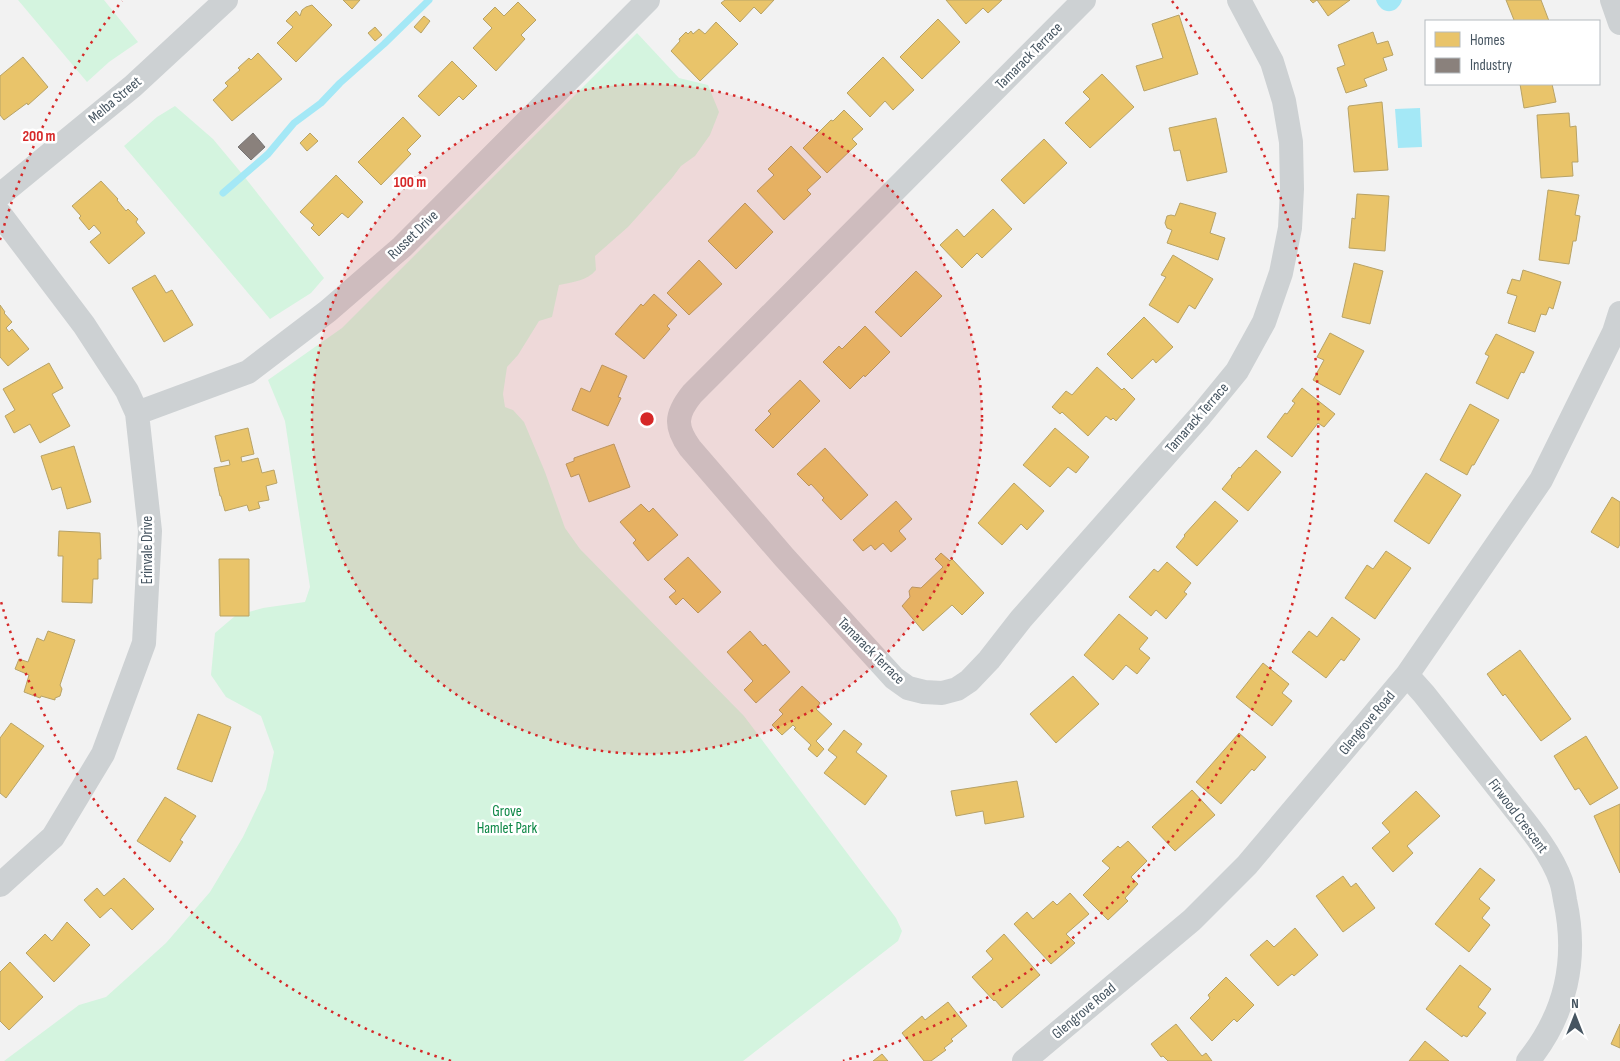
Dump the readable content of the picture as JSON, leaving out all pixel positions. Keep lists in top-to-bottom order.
{
  "streets": {
    "street": [
      "Tamarack Terrace",
      "Melba Street",
      "Russet Drive",
      "Erinvale Drive",
      "Glengrove Road",
      "Firwood Crescent"
    ]
  },
  "crossings": [
    ["Russet Drive", "Erinvale Drive"],
    ["Glengrove Road", "Firwood Crescent"]
  ],
  "parks": ["Grove Hamlet Park"],
  "legend": ["Homes", "Industry"],
  "north": "top",
  "rings": ["200 m", "100 m"]
}
